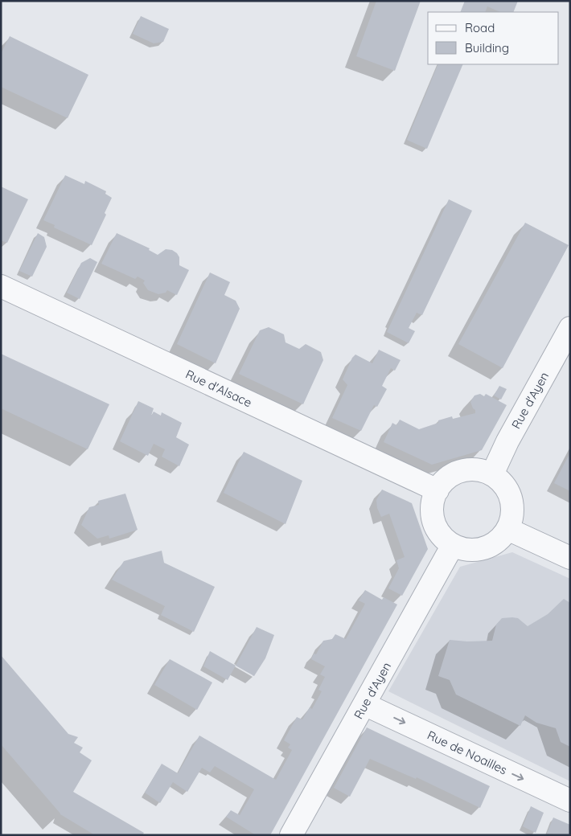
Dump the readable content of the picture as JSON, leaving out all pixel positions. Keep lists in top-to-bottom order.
{
  "streets": {
    "street": ["Rue d'Alsace", "Rue d'Ayen", "Rue de Noailles"]
  },
  "crossings": [
    ["Rue d'Alsace", "Rue d'Ayen"],
    ["Rue d'Ayen", "Rue de Noailles"]
  ],
  "one_way": ["Rue de Noailles"],
  "legend": ["Road", "Building"]
}
